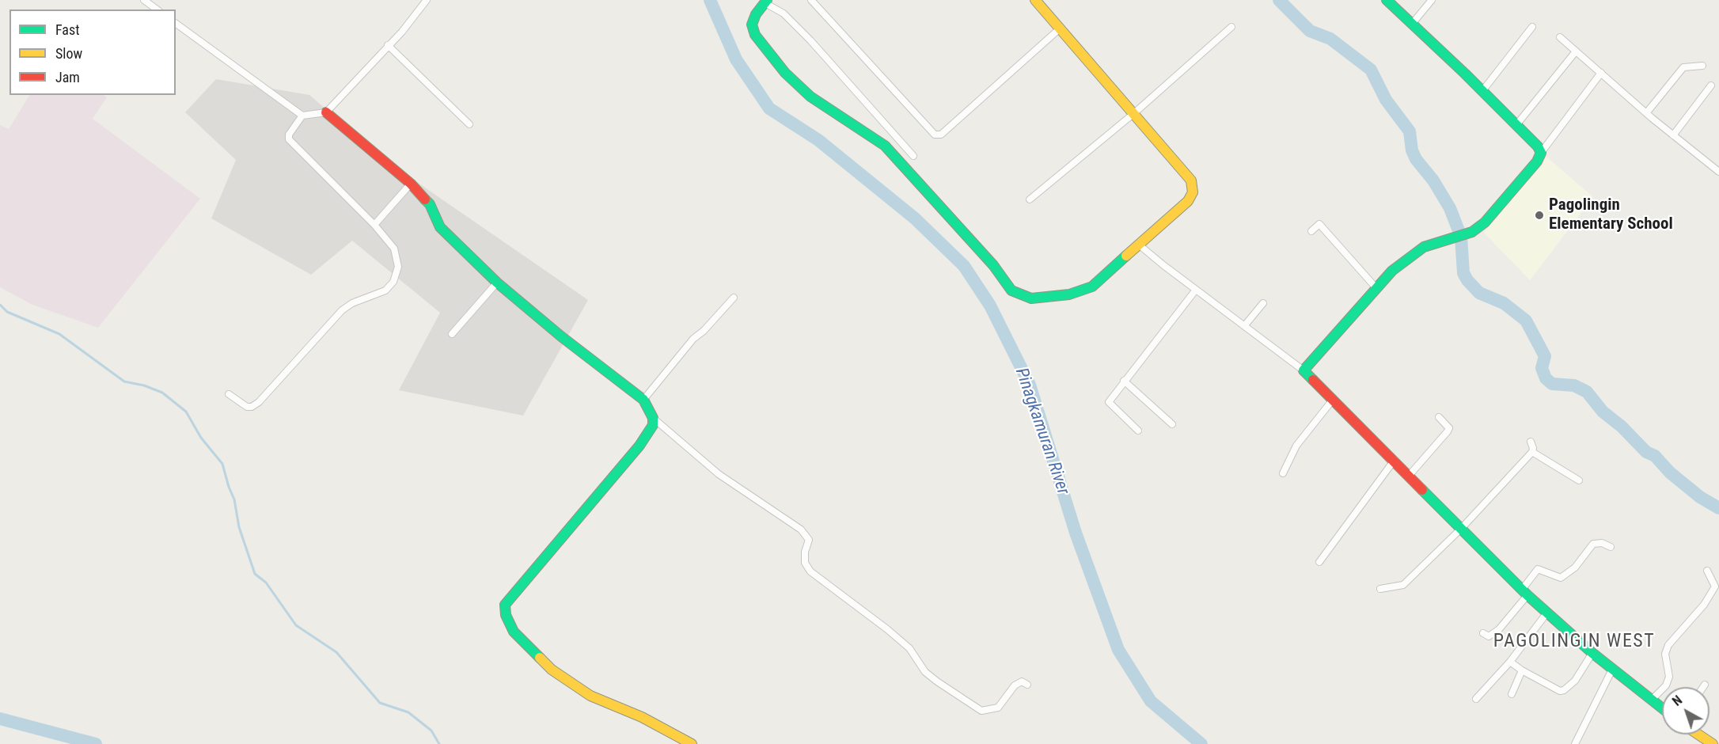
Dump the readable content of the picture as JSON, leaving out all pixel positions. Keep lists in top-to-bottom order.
{
  "districts": ["PAGOLINGIN WEST"],
  "water": ["Pinagkamuran River"],
  "places": ["Pagolingin Elementary School"],
  "legend": ["Fast", "Slow", "Jam"],
  "north": "top left"
}
